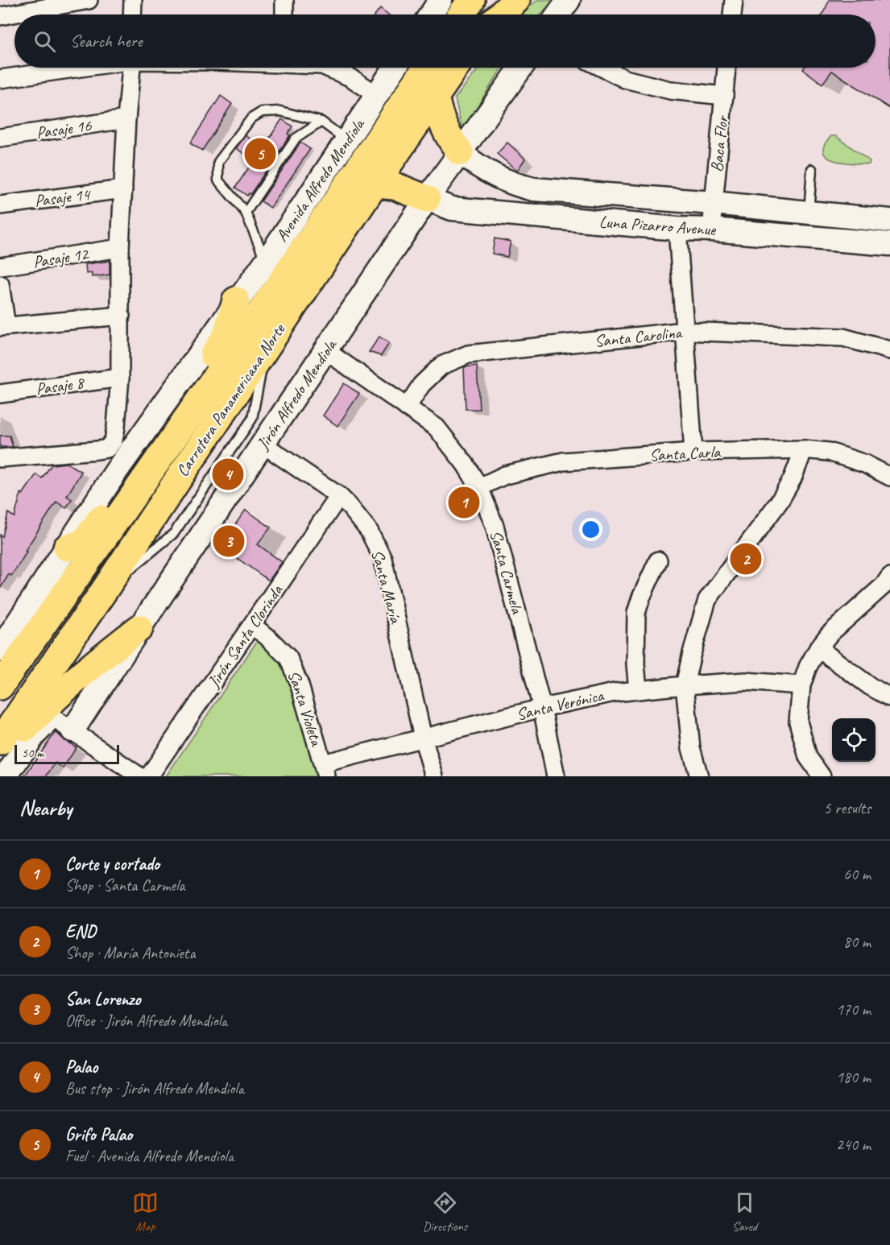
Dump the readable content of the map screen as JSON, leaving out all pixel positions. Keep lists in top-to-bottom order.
{
  "streets": {
    "highway": ["Carretera Panamericana Norte"],
    "main road": ["Avenida Alfredo Mendiola", "Luna Pizarro Avenue", "Jirón Alfredo Mendiola"],
    "street": [
      "Pasaje 16",
      "Baca Flor",
      "Pasaje 14",
      "Pasaje 12",
      "Santa Carolina",
      "Pasaje 8",
      "Santa Carla",
      "Santa Carmela",
      "Santa María",
      "Jirón Santa Clorinda",
      "Santa Verónica",
      "Santa Violeta"
    ]
  },
  "crossings": [
    ["Baca Flor", "Luna Pizarro Avenue"],
    ["Luna Pizarro Avenue", "Jirón Alfredo Mendiola"],
    ["Santa Carolina", "Santa Carmela"],
    ["Jirón Alfredo Mendiola", "Santa Carmela"],
    ["Jirón Alfredo Mendiola", "Santa María"],
    ["Santa Carla", "Santa Carmela"],
    ["Santa Carmela", "Santa Verónica"],
    ["Santa María", "Jirón Santa Clorinda"],
    ["Santa María", "Santa Verónica"],
    ["Jirón Santa Clorinda", "Santa Violeta"],
    ["Santa Verónica", "Santa Violeta"]
  ],
  "scale_bar": "50 m",
  "page": {
    "search": "Search here",
    "pins": [
      "5",
      "4",
      "1",
      "3",
      "2"
    ],
    "scale": "50 m",
    "heading": ["Nearby", "5 results"],
    "list": [
      {
        "mark": "1",
        "name": "Corte y cortado",
        "note": "Shop · Santa Carmela",
        "value": "60 m"
      },
      {
        "mark": "2",
        "name": "END",
        "note": "Shop · María Antonieta",
        "value": "80 m"
      },
      {
        "mark": "3",
        "name": "San Lorenzo",
        "note": "Office · Jirón Alfredo Mendiola",
        "value": "170 m"
      },
      {
        "mark": "4",
        "name": "Palao",
        "note": "Bus stop · Jirón Alfredo Mendiola",
        "value": "180 m"
      },
      {
        "mark": "5",
        "name": "Grifo Palao",
        "note": "Fuel · Avenida Alfredo Mendiola",
        "value": "240 m"
      }
    ],
    "nav": ["Map", "Directions", "Saved"]
  }
}
